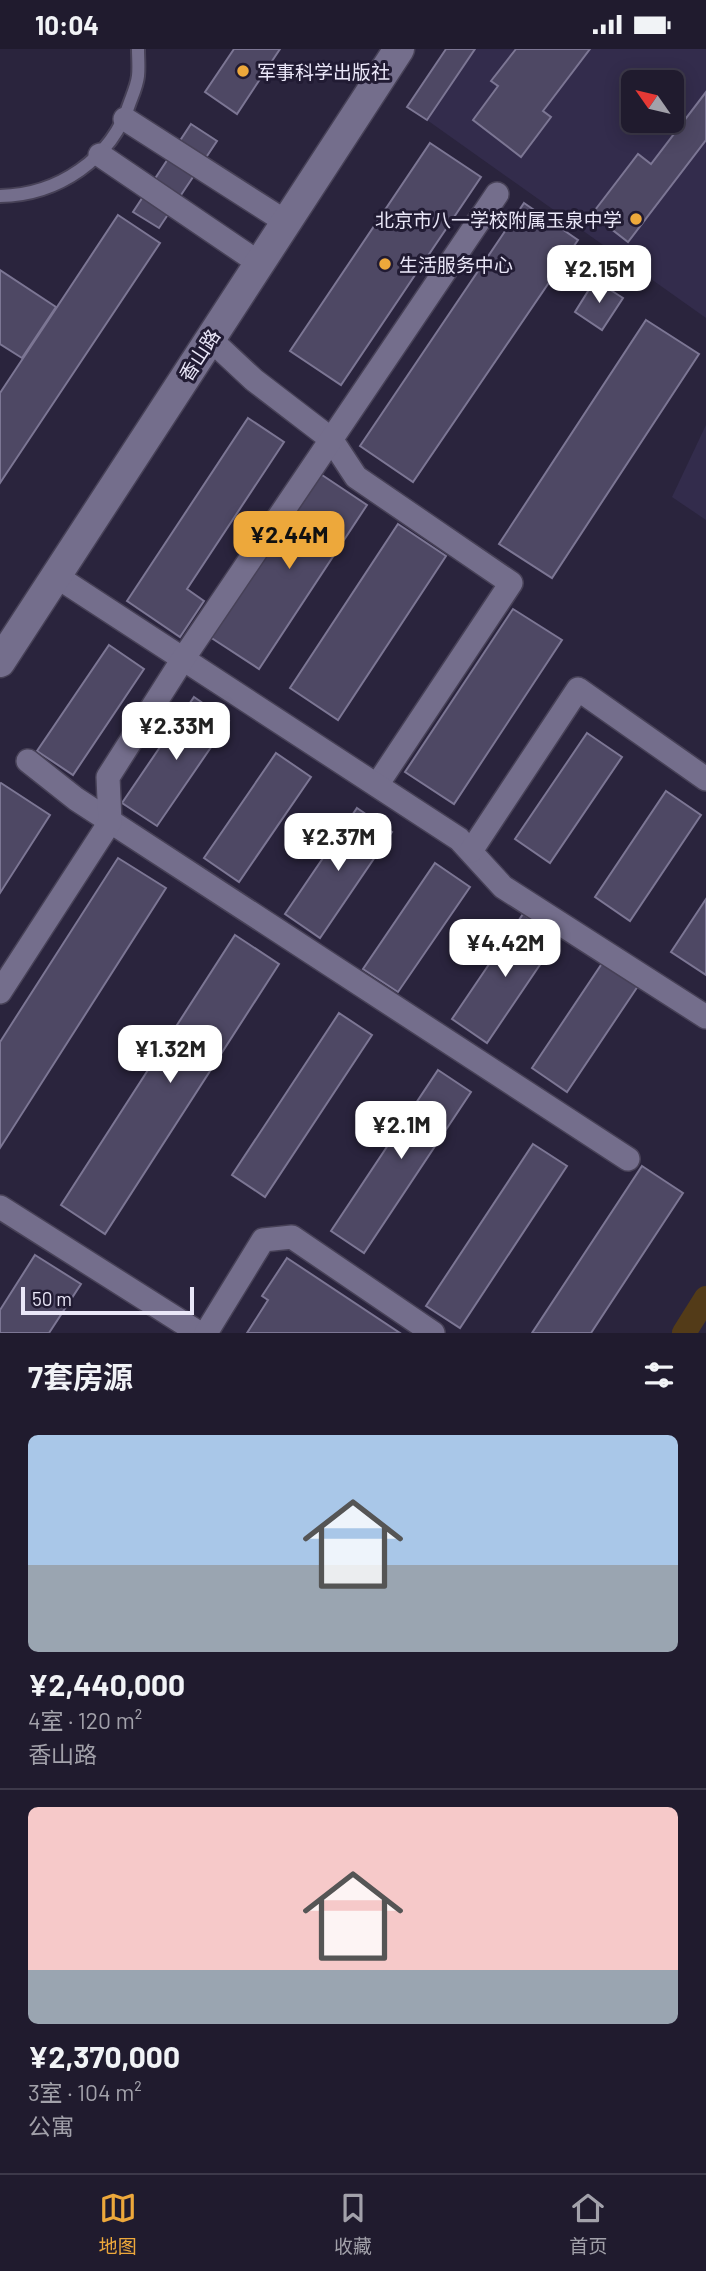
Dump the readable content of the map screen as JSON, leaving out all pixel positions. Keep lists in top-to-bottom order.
{
  "streets": {
    "street": ["香山路"]
  },
  "places": ["军事科学出版社", "北京市八一学校附属玉泉中学", "生活服务中心"],
  "scale_bar": "50 m",
  "north": "top left",
  "page": {
    "status": "10:04",
    "price": [
      "¥2.15M",
      "¥2.44M",
      "¥2.33M",
      "¥2.37M",
      "¥4.42M",
      "¥1.32M",
      "¥2.1M"
    ],
    "scale": "50 m",
    "heading": "7套房源",
    "list": [
      {
        "name": "¥2,440,000",
        "note": "4室 · 120 m² · 香山路"
      },
      {
        "name": "¥2,370,000",
        "note": "3室 · 104 m² · 公寓"
      }
    ],
    "tabs": ["地图", "收藏", "首页"]
  }
}
